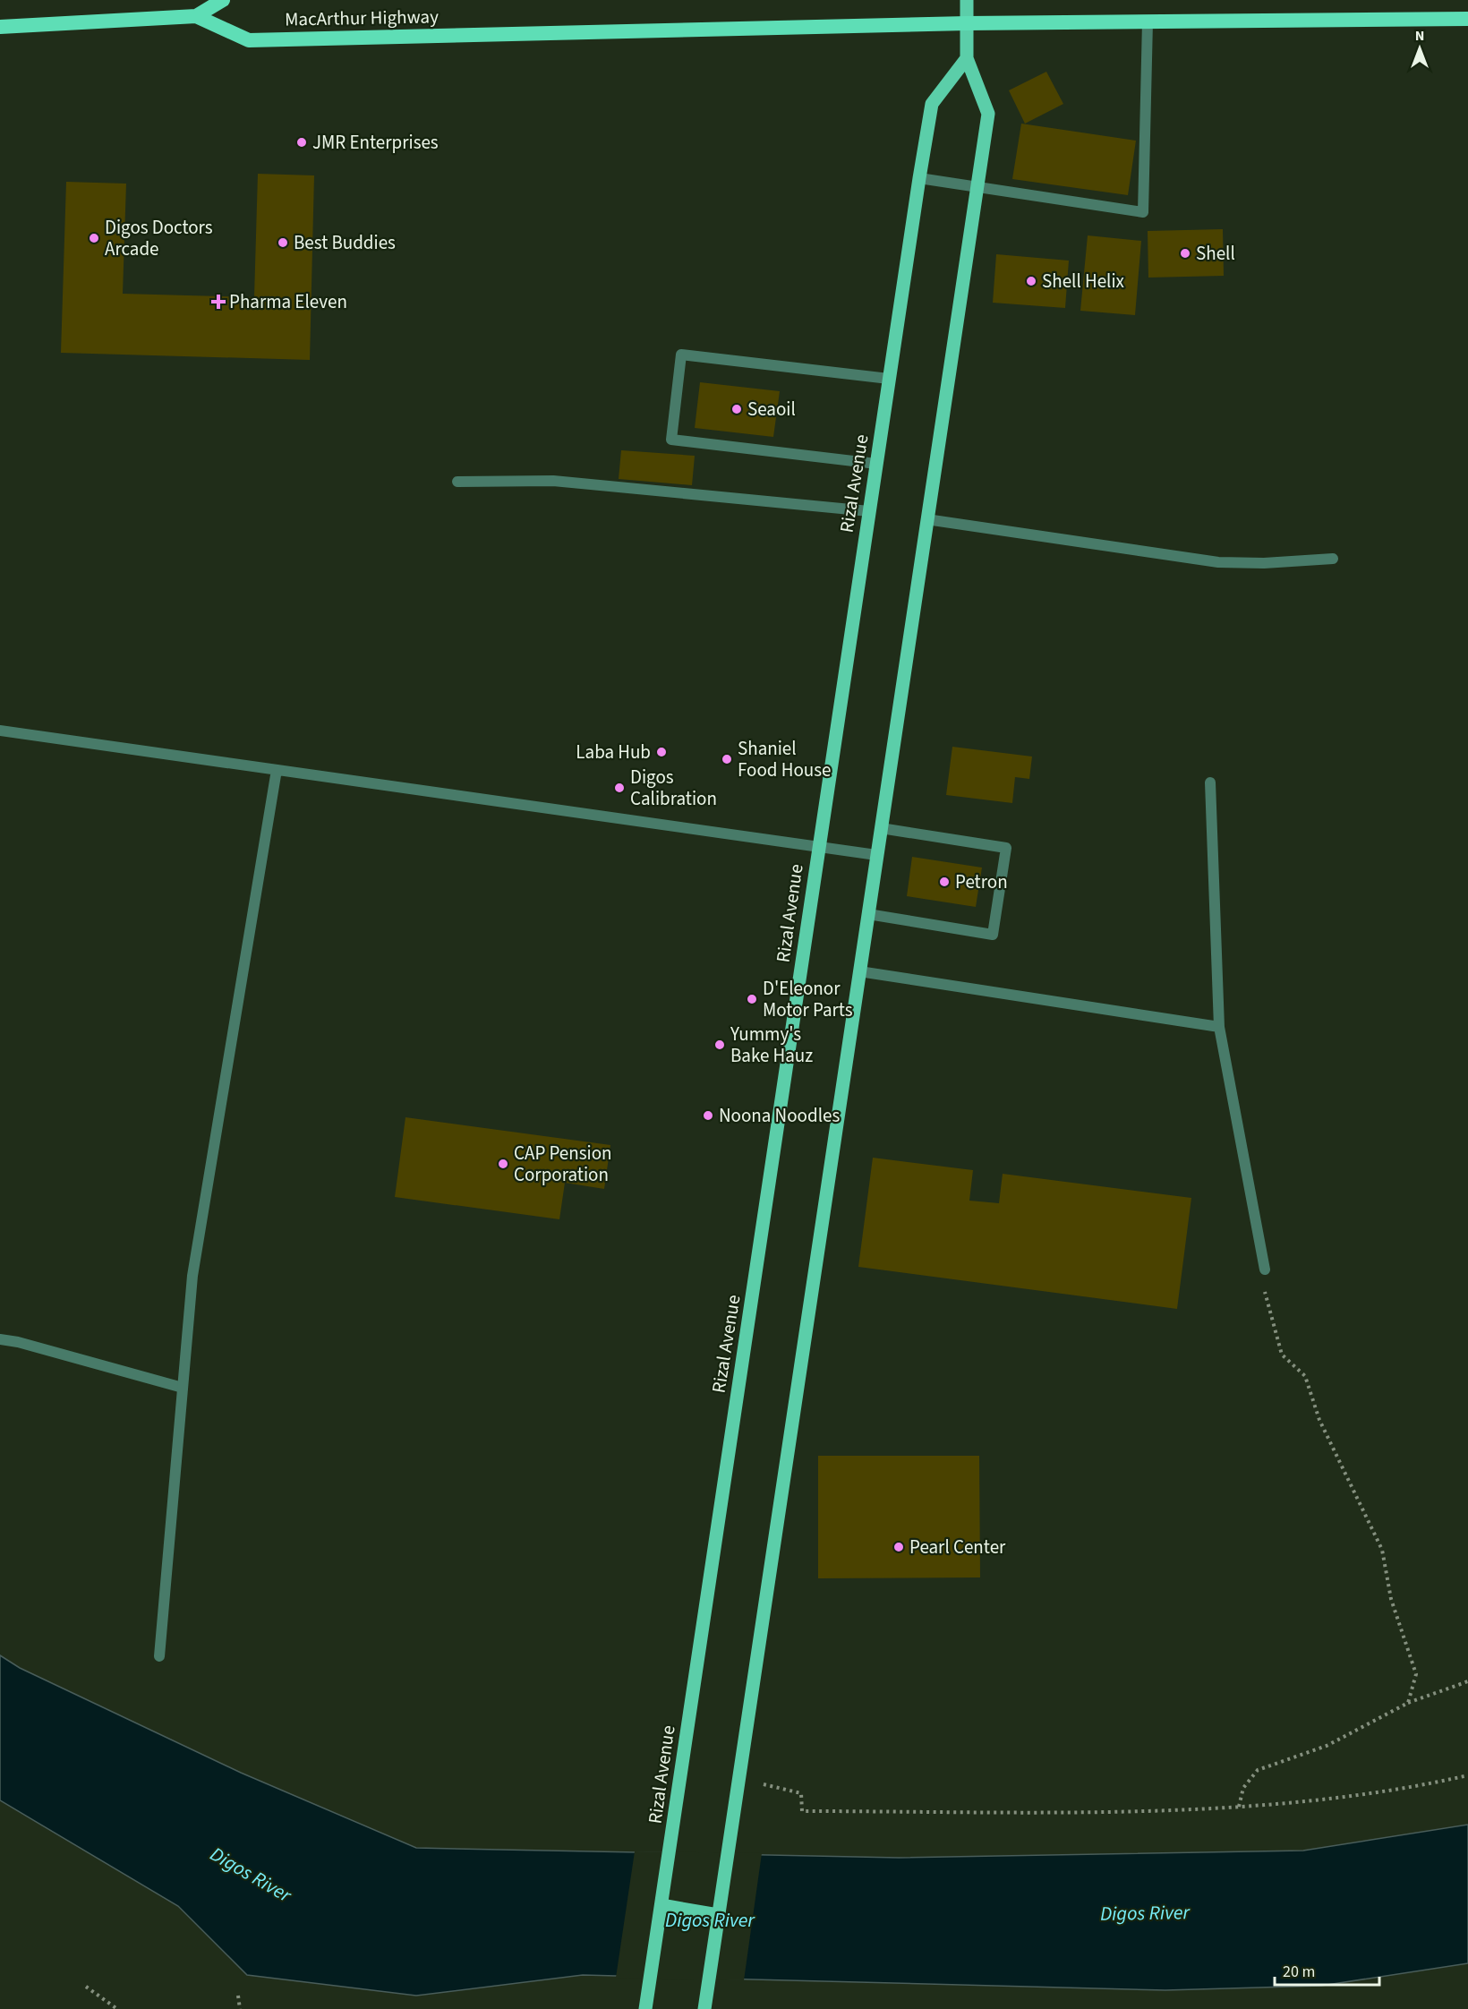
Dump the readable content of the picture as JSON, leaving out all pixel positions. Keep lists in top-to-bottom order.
{
  "streets": {
    "highway": ["MacArthur Highway"],
    "main road": ["Rizal Avenue"]
  },
  "water": ["Digos River"],
  "places": {
    "other": [
      "JMR Enterprises",
      "Digos Doctors Arcade",
      "Best Buddies",
      "Shell",
      "Shell Helix",
      "Seaoil",
      "Laba Hub",
      "Shaniel Food House",
      "Digos Calibration",
      "Petron",
      "D'Eleonor Motor Parts",
      "Yummy's Bake Hauz",
      "Noona Noodles",
      "CAP Pension Corporation",
      "Pearl Center"
    ],
    "health": ["Pharma Eleven"]
  },
  "scale_bar": "20 m",
  "north": "top"
}
